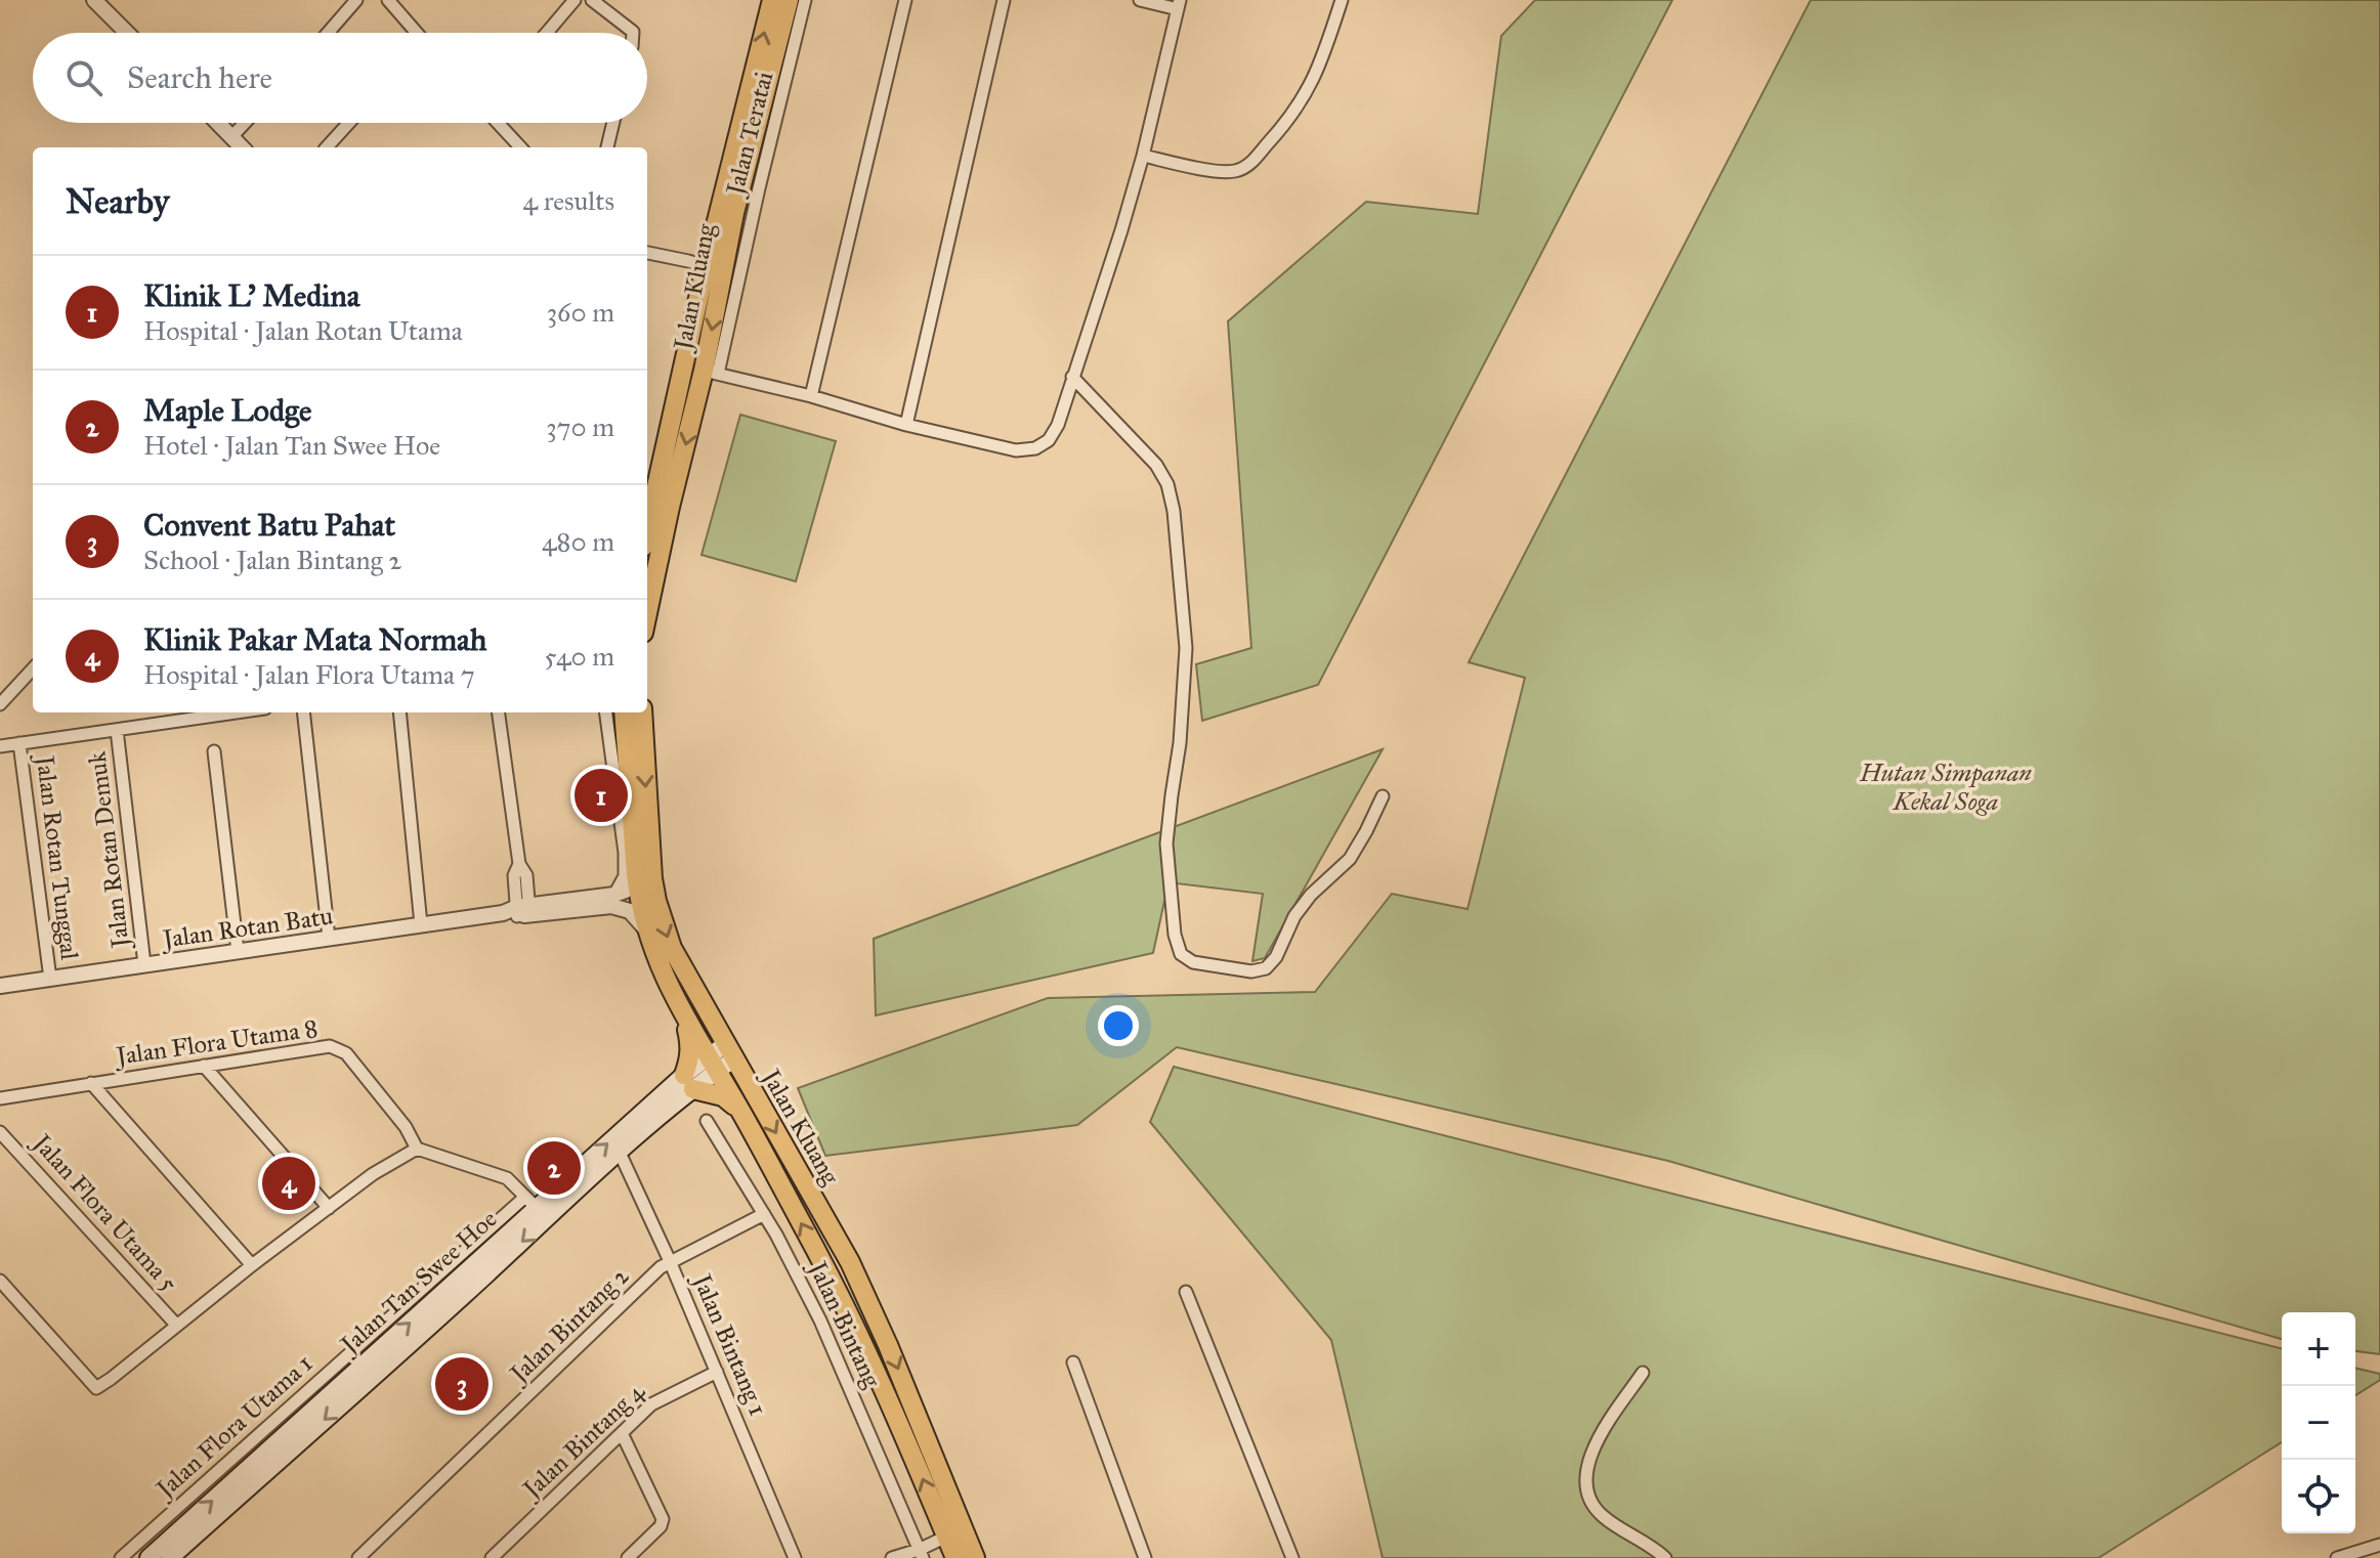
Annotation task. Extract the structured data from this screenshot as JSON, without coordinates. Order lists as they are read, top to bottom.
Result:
{
  "streets": {
    "highway": ["Jalan Kluang"],
    "main road": ["Jalan Tan Swee Hoe"],
    "street": [
      "Jalan Teratai",
      "Jalan Rotan Demuk",
      "Jalan Rotan Tunggal",
      "Jalan Rotan Batu",
      "Jalan Flora Utama 8",
      "Jalan Flora Utama 5",
      "Jalan Bintang 2",
      "Jalan Bintang",
      "Jalan Bintang 1",
      "Jalan Flora Utama 1",
      "Jalan Bintang 4"
    ]
  },
  "crossings": [
    ["Jalan Teratai", "Jalan Kluang"],
    ["Jalan Kluang", "Jalan Rotan Batu"],
    ["Jalan Kluang", "Jalan Tan Swee Hoe"],
    ["Jalan Rotan Demuk", "Jalan Rotan Batu"],
    ["Jalan Rotan Tunggal", "Jalan Rotan Batu"],
    ["Jalan Tan Swee Hoe", "Jalan Bintang 1"],
    ["Jalan Tan Swee Hoe", "Jalan Flora Utama 1"],
    ["Jalan Bintang 2", "Jalan Bintang"],
    ["Jalan Bintang 2", "Jalan Bintang 1"],
    ["Jalan Bintang 1", "Jalan Bintang 4"]
  ],
  "parks": ["Hutan Simpanan Kekal Soga"],
  "page": {
    "search": "Search here",
    "heading": ["Nearby", "4 results"],
    "list": [
      {
        "mark": "1",
        "name": "Klinik L' Medina",
        "note": "Hospital · Jalan Rotan Utama",
        "value": "360 m"
      },
      {
        "mark": "2",
        "name": "Maple Lodge",
        "note": "Hotel · Jalan Tan Swee Hoe",
        "value": "370 m"
      },
      {
        "mark": "3",
        "name": "Convent Batu Pahat",
        "note": "School · Jalan Bintang 2",
        "value": "480 m"
      },
      {
        "mark": "4",
        "name": "Klinik Pakar Mata Normah",
        "note": "Hospital · Jalan Flora Utama 7",
        "value": "540 m"
      }
    ],
    "pins": [
      "1",
      "2",
      "4",
      "3"
    ],
    "map_buttons": ["+", "−"]
  }
}
